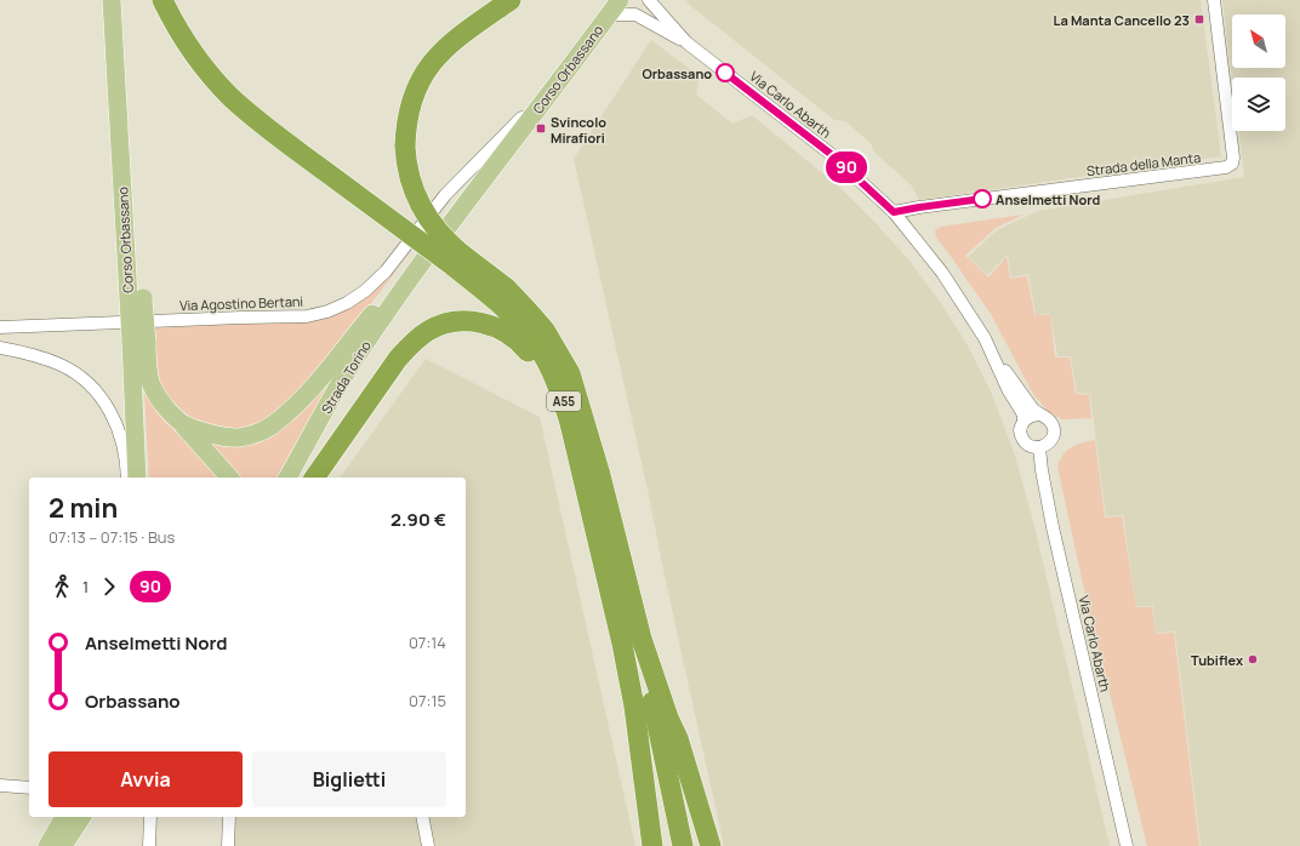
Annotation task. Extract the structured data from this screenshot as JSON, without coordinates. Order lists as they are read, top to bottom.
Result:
{
  "streets": {
    "highway": ["A55"],
    "main road": ["Corso Orbassano", "Strada Torino"],
    "street": ["Via Carlo Abarth", "Strada della Manta", "Via Agostino Bertani"]
  },
  "crossings": [
    ["Corso Orbassano", "Via Carlo Abarth"],
    ["Corso Orbassano", "Via Agostino Bertani"],
    ["Corso Orbassano", "Strada Torino"],
    ["Via Carlo Abarth", "Strada della Manta"]
  ],
  "places": {
    "transit": ["La Manta Cancello 23", "Svincolo Mirafiori"],
    "other": ["Orbassano", "Anselmetti Nord", "Tubiflex"]
  },
  "lines": ["bus line 90"],
  "north": "top left",
  "page": {
    "on_map": "90",
    "heading": ["2 min", "07:13 – 07:15 · Bus", "2.90 €"],
    "legs": ["1", "90"],
    "list": [
      {
        "name": "Anselmetti Nord",
        "value": "07:14"
      },
      {
        "name": "Orbassano",
        "value": "07:15"
      }
    ],
    "buttons": ["Avvia", "Biglietti"]
  }
}
